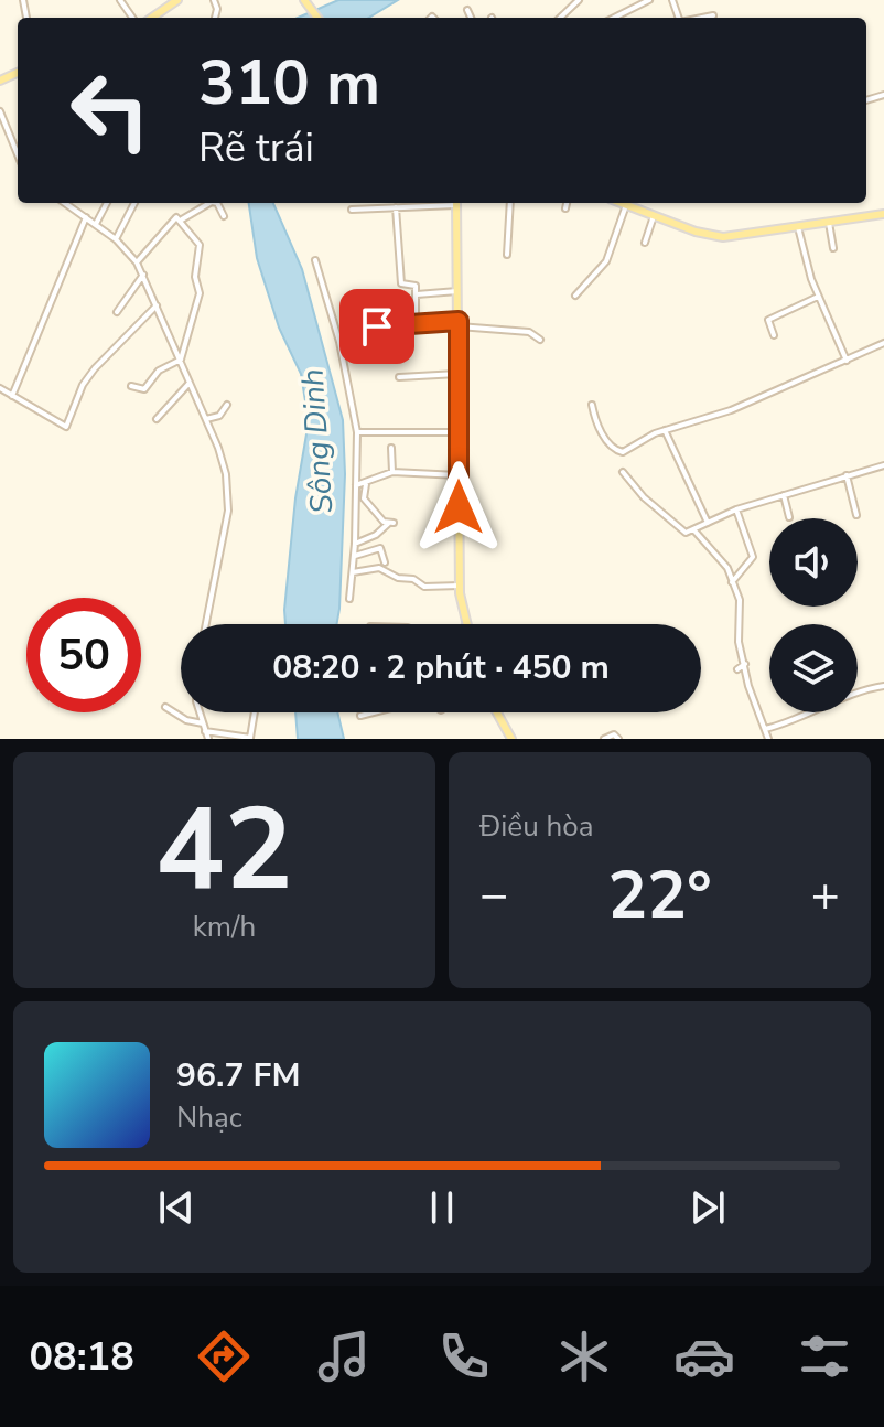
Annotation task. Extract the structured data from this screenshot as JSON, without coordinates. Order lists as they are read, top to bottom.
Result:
{
  "water": ["Sông Dinh"],
  "page": {
    "turn": ["310 m", "Rẽ trái"],
    "limit": "50",
    "trip": "08:20 · 2 phút · 450 m",
    "tile": [
      ["42", "km/h"],
      "Điều hòa"
    ],
    "heat": ["−", "22°", "+"],
    "song": ["96.7 FM", "Nhạc"],
    "tabs": "08:18"
  }
}
